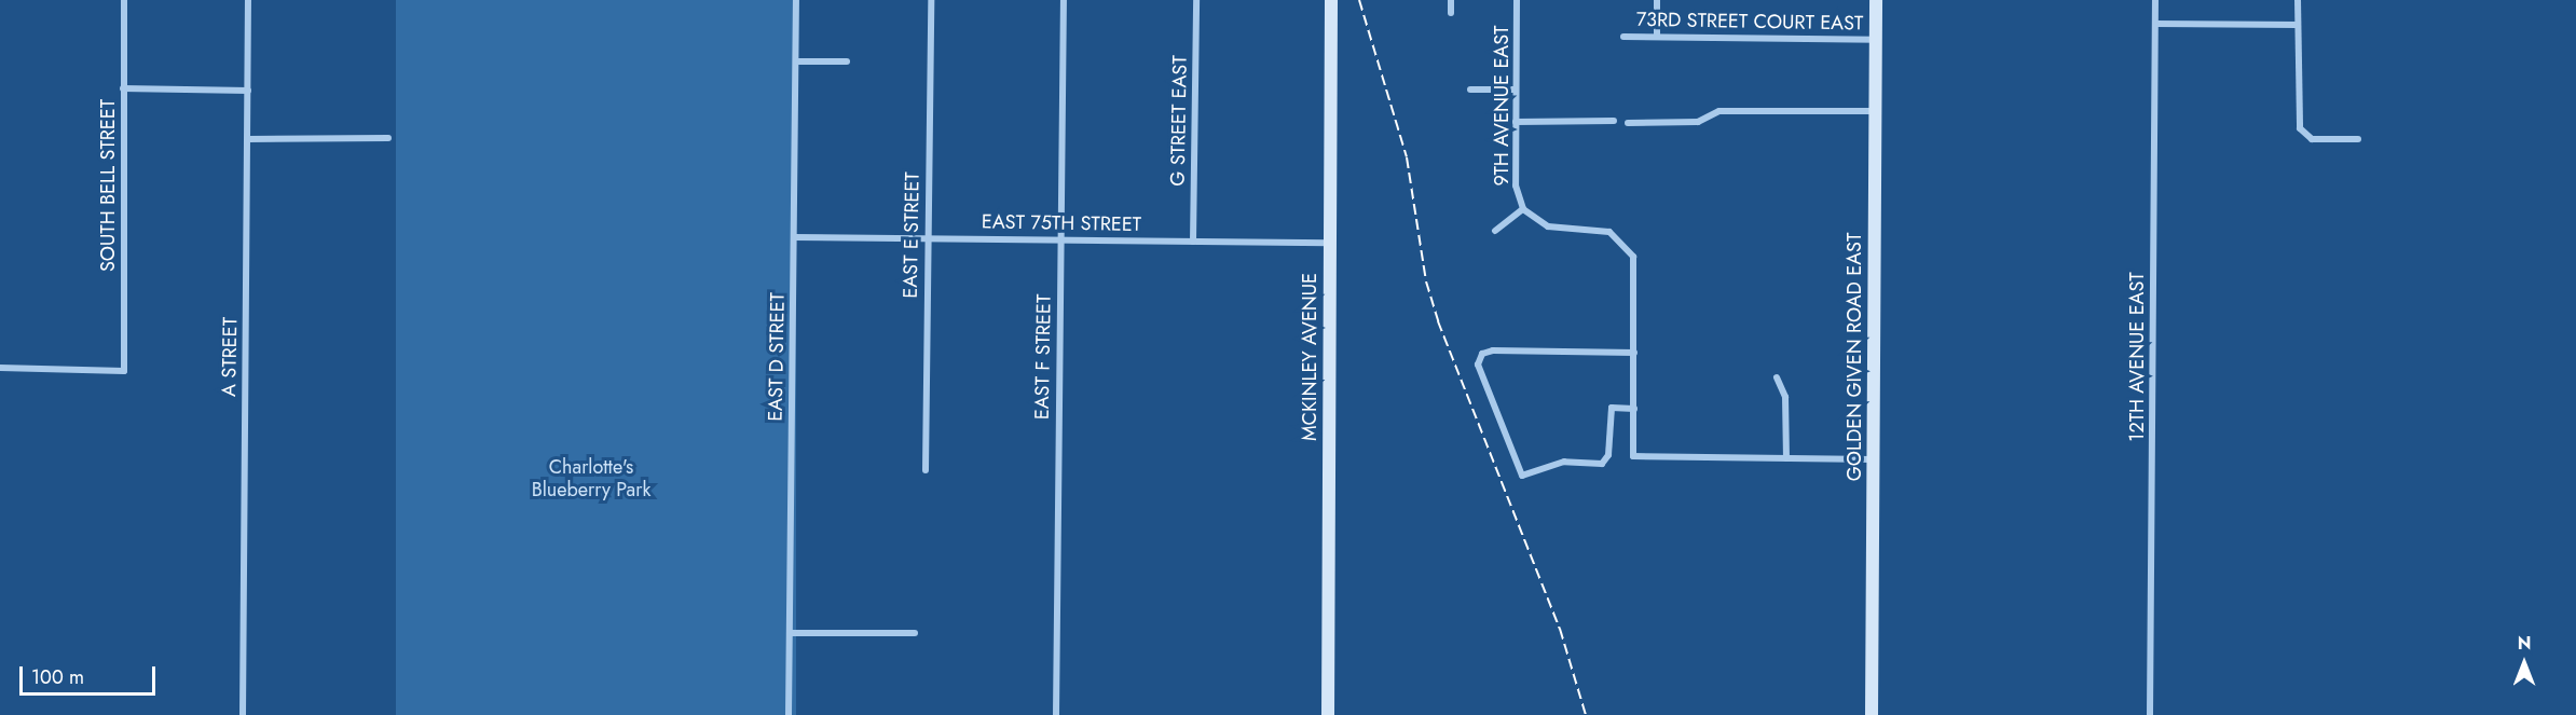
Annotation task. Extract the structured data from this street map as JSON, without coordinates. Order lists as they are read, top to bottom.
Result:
{
  "streets": {
    "street": [
      "73RD STREET COURT EAST",
      "9TH AVENUE EAST",
      "G STREET EAST",
      "SOUTH BELL STREET",
      "EAST 75TH STREET",
      "EAST E STREET",
      "A STREET",
      "EAST D STREET",
      "EAST F STREET",
      "MCKINLEY AVENUE",
      "GOLDEN GIVEN ROAD EAST",
      "12TH AVENUE EAST"
    ]
  },
  "crossings": [
    ["73RD STREET COURT EAST", "GOLDEN GIVEN ROAD EAST"],
    ["G STREET EAST", "EAST 75TH STREET"],
    ["EAST 75TH STREET", "EAST E STREET"],
    ["EAST 75TH STREET", "EAST D STREET"],
    ["EAST 75TH STREET", "EAST F STREET"],
    ["EAST 75TH STREET", "MCKINLEY AVENUE"]
  ],
  "parks": ["Charlotte's Blueberry Park"],
  "scale_bar": "100 m",
  "north": "top"
}
